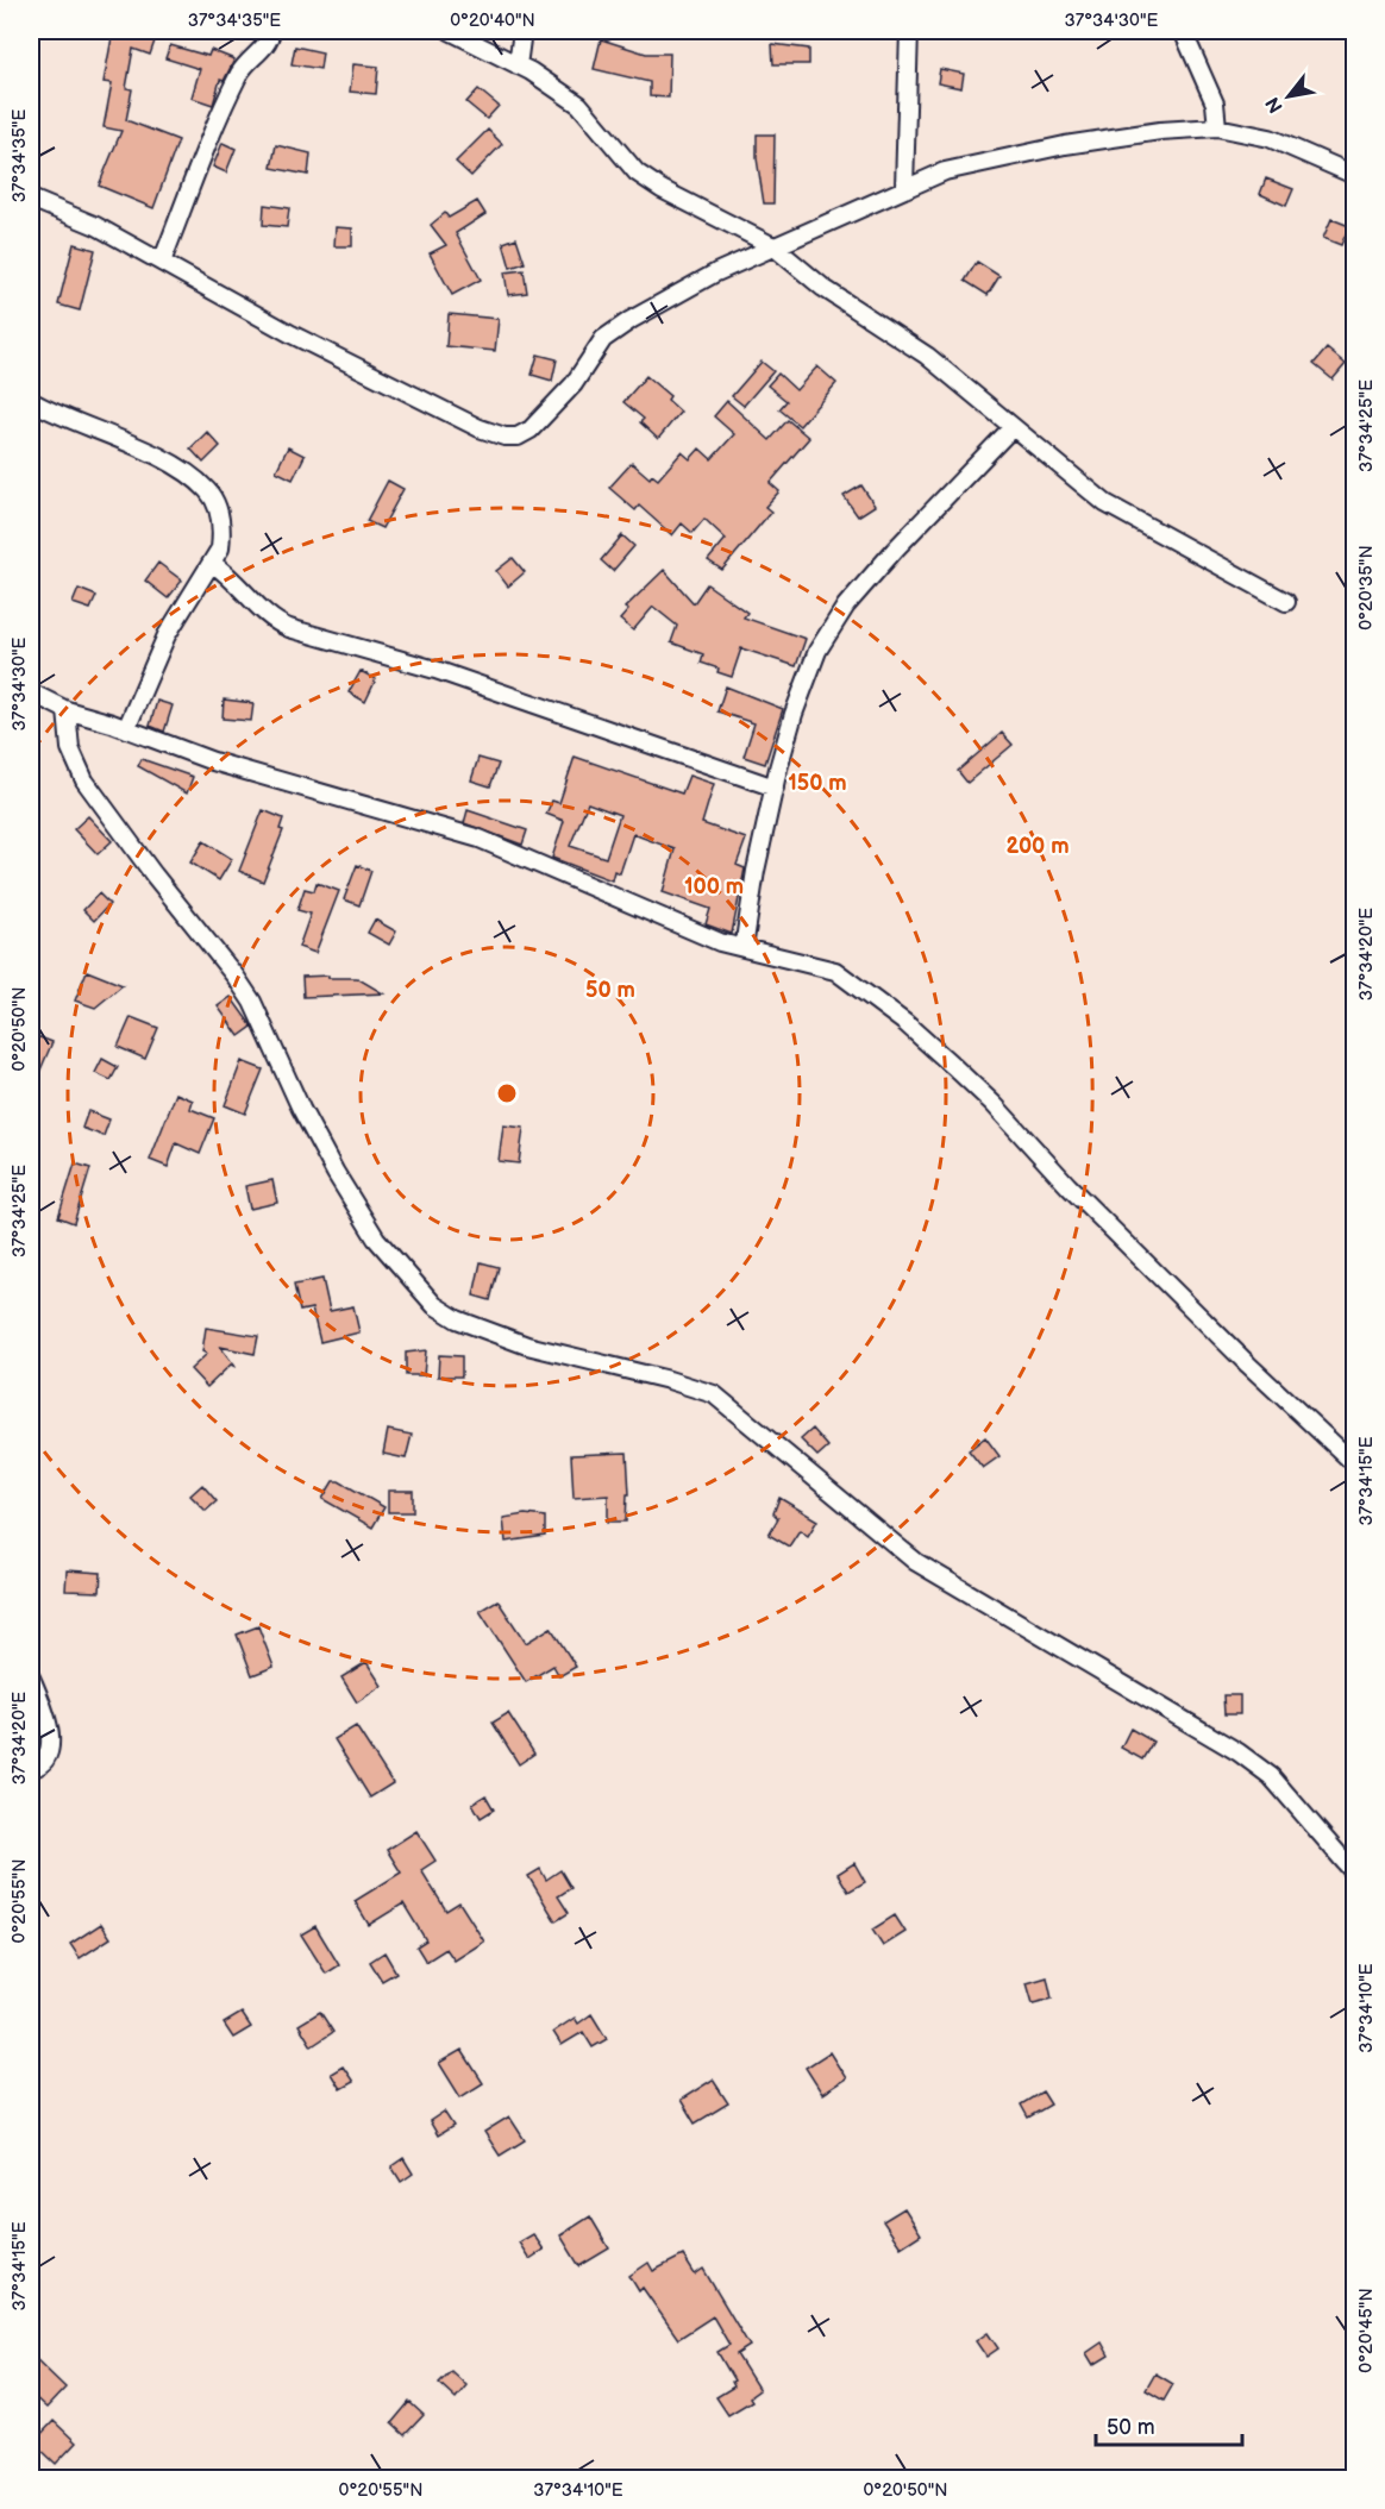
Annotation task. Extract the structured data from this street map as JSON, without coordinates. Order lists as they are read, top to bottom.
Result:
{
  "scale_bar": "50 m",
  "north": "bottom left",
  "coordinates": [
    "37°34'35\"E",
    "0°20'40\"N",
    "37°34'30\"E",
    "37°34'25\"E",
    "0°20'35\"N",
    "37°34'20\"E",
    "0°20'50\"N",
    "37°34'15\"E",
    "0°20'55\"N",
    "37°34'10\"E",
    "0°20'45\"N"
  ],
  "rings": [
    "150 m",
    "200 m",
    "100 m",
    "50 m"
  ]
}
